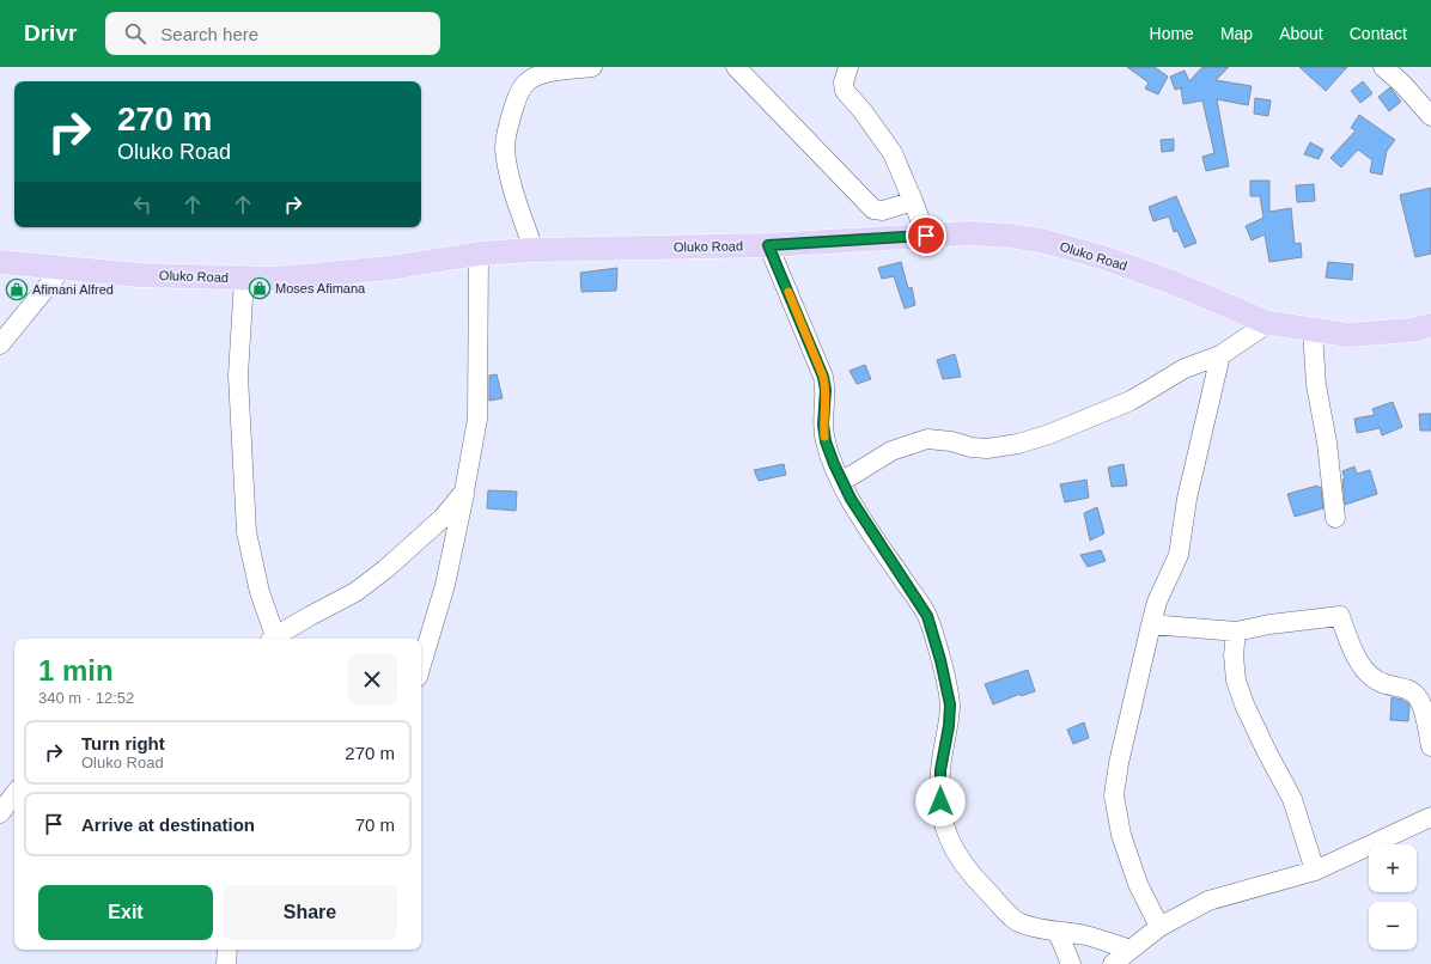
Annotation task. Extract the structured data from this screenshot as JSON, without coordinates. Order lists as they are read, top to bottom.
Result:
{
  "streets": {
    "main road": ["Oluko Road"]
  },
  "places": {
    "shop": ["Moses Afimana", "Afimani Alfred"]
  },
  "page": {
    "header": "Drivr",
    "search": "Search here",
    "nav": [
      "Home",
      "Map",
      "About",
      "Contact"
    ],
    "turn": ["270 m", "Oluko Road"],
    "heading": ["1 min", "340 m · 12:52"],
    "list": [
      {
        "name": "Turn right",
        "note": "Oluko Road",
        "value": "270 m"
      },
      {
        "name": "Arrive at destination",
        "value": "70 m"
      }
    ],
    "map_buttons": ["+", "−"],
    "buttons": ["Exit", "Share"]
  }
}
